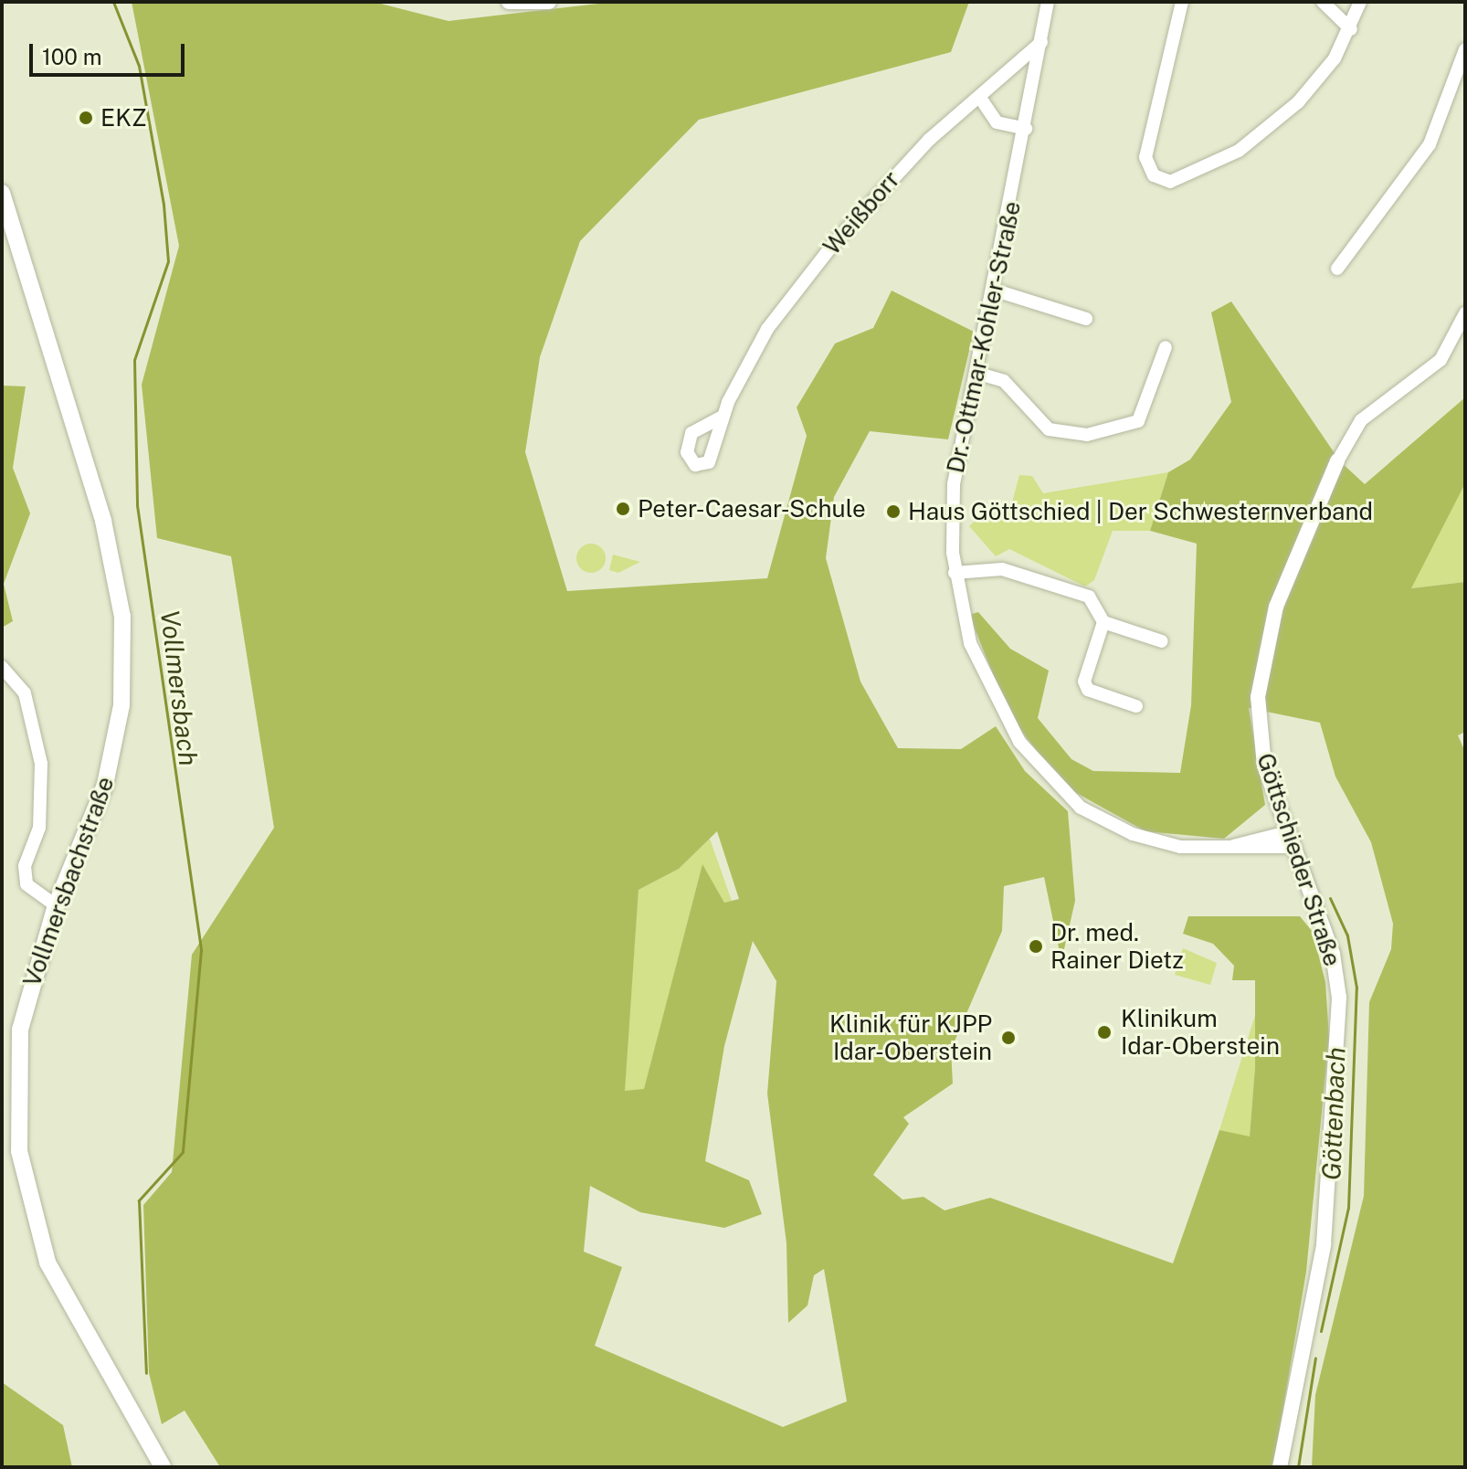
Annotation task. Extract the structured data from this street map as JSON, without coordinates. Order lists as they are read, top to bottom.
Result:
{
  "streets": {
    "main road": ["Vollmersbachstraße"],
    "street": ["Weißborr", "Dr.-Ottmar-Kohler-Straße", "Göttschieder Straße"]
  },
  "crossings": [
    ["Weißborr", "Dr.-Ottmar-Kohler-Straße"],
    ["Dr.-Ottmar-Kohler-Straße", "Göttschieder Straße"]
  ],
  "water": ["Vollmersbach", "Göttenbach"],
  "places": [
    "EKZ",
    "Peter-Caesar-Schule",
    "Haus Göttschied | Der Schwesternverband",
    "Dr. med. Rainer Dietz",
    "Klinikum Idar-Oberstein",
    "Klinik für KJPP Idar-Oberstein"
  ],
  "scale_bar": "100 m"
}
